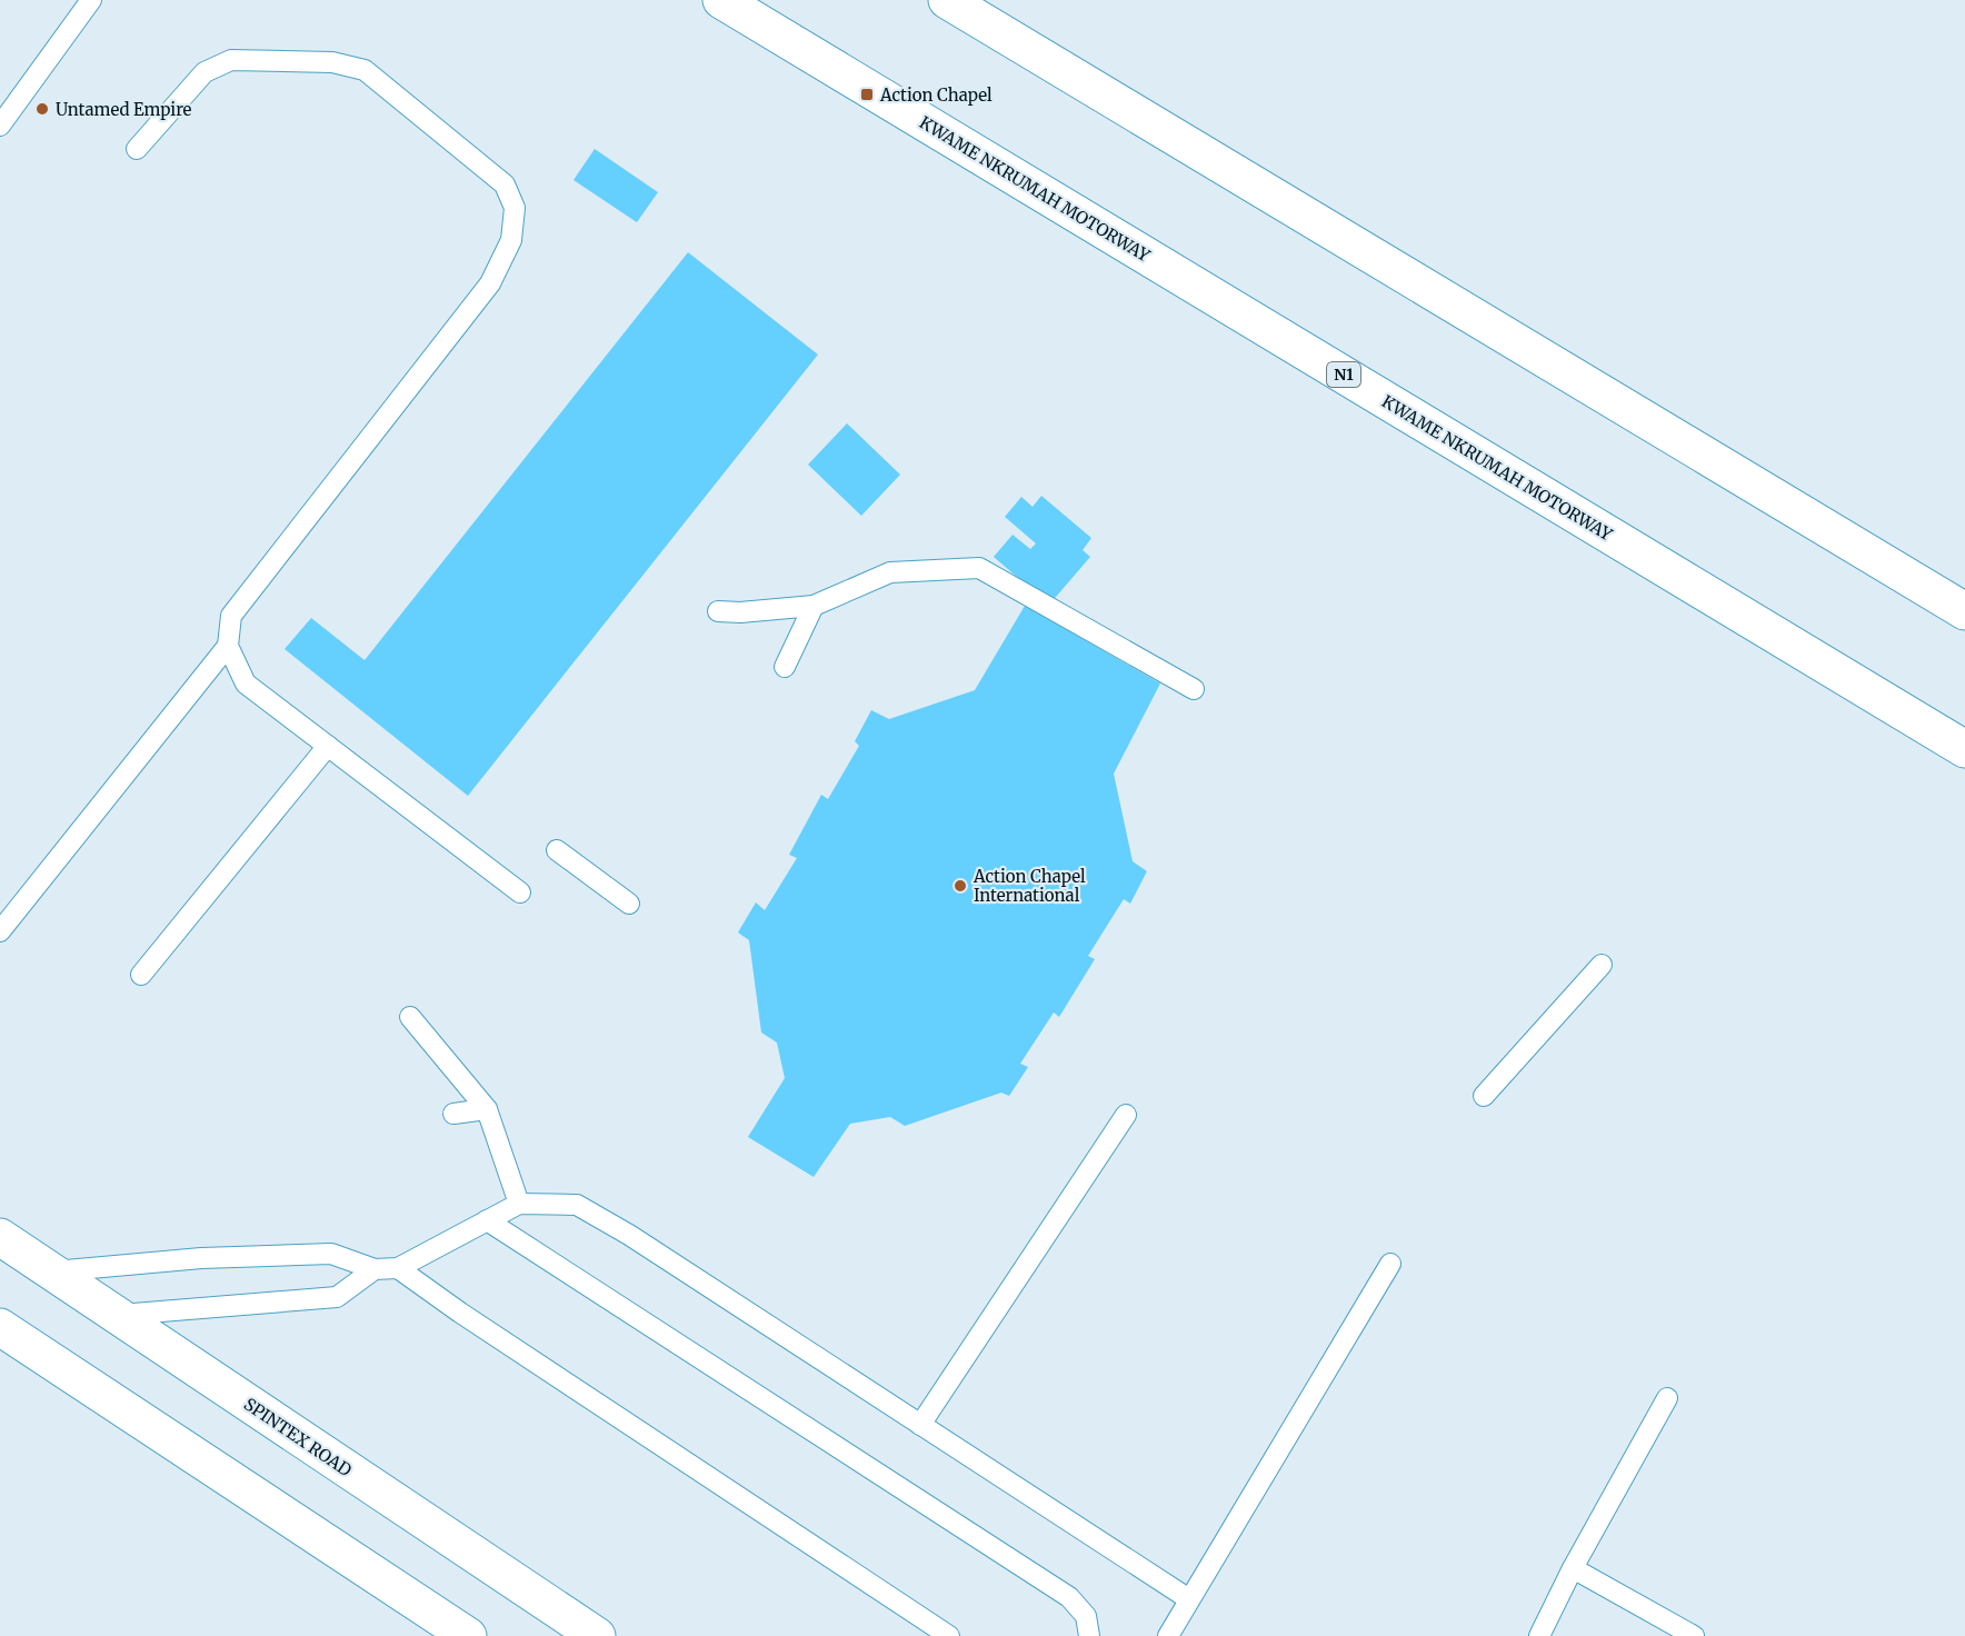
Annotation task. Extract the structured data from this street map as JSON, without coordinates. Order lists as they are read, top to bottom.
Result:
{
  "streets": {
    "main road": ["KWAME NKRUMAH MOTORWAY", "N1", "SPINTEX ROAD"]
  },
  "places": {
    "transit": ["Action Chapel"],
    "other": ["Untamed Empire", "Action Chapel International"]
  }
}
